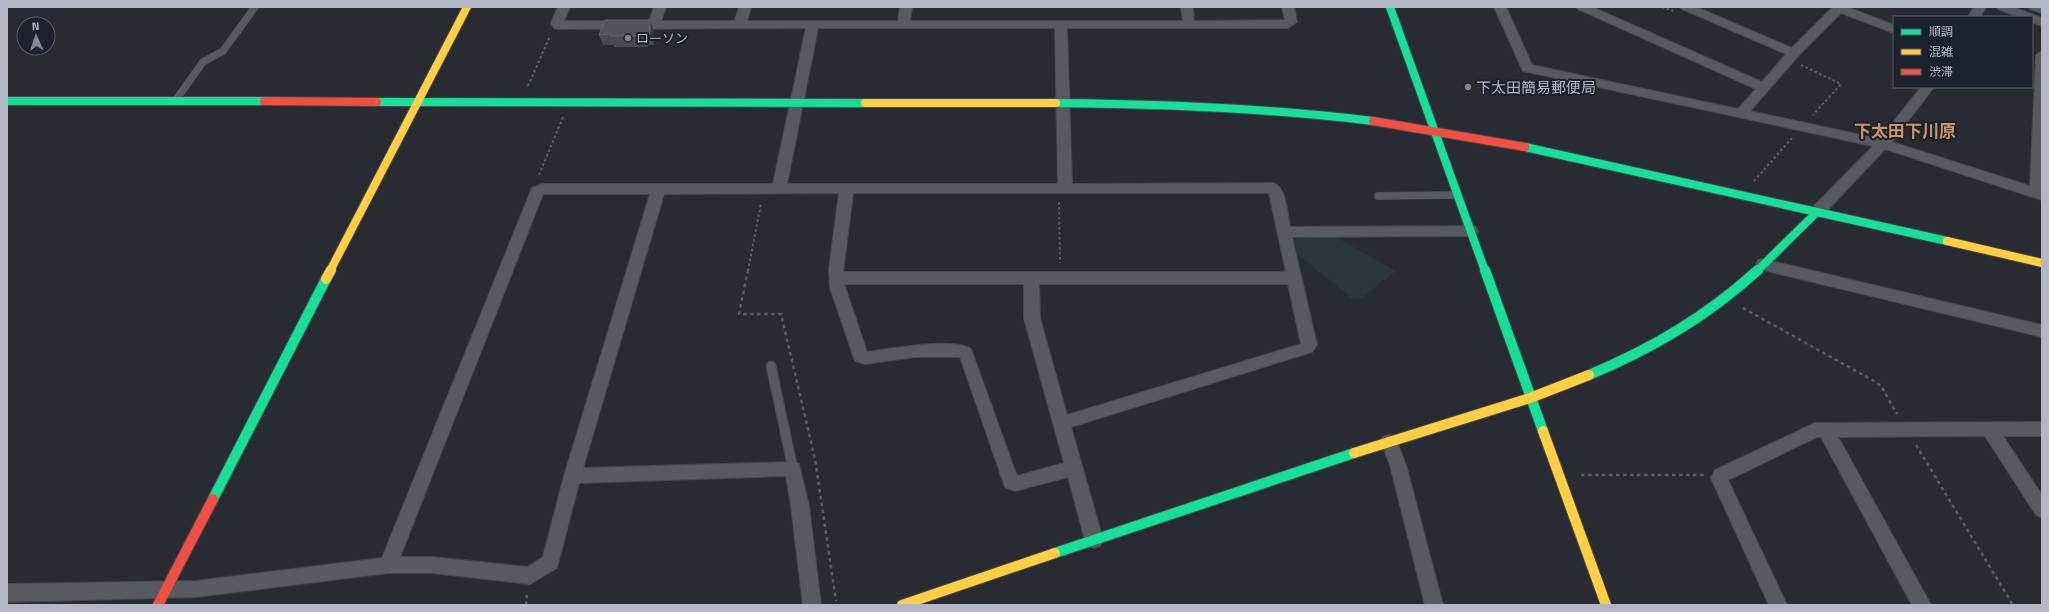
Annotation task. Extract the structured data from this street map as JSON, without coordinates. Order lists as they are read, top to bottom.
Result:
{
  "districts": ["下太田下川原"],
  "places": ["ローソン", "下太田簡易郵便局"],
  "legend": ["順調", "混雑", "渋滞"],
  "north": "top"
}
